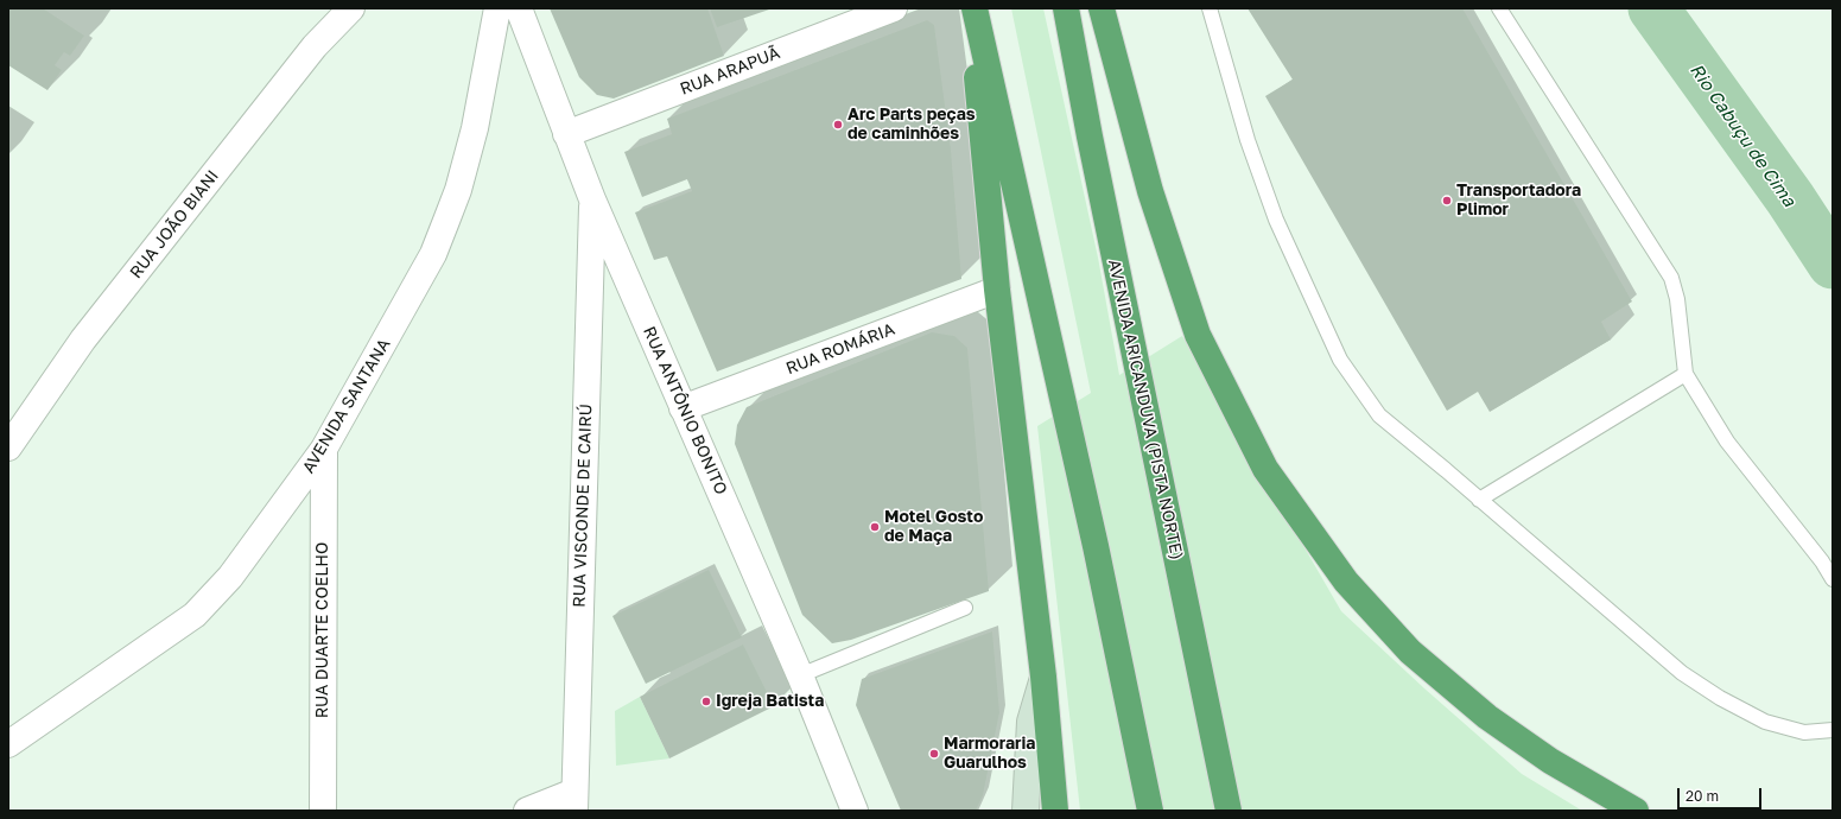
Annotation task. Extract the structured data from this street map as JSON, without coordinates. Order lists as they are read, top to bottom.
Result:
{
  "streets": {
    "highway": ["AVENIDA ARICANDUVA (PISTA NORTE)"],
    "street": [
      "RUA ARAPUÃ",
      "RUA JOÃO BIANI",
      "RUA ROMÁRIA",
      "AVENIDA SANTANA",
      "RUA ANTÔNIO BONITO",
      "RUA VISCONDE DE CAIRÚ",
      "RUA DUARTE COELHO"
    ]
  },
  "crossings": [
    ["RUA ARAPUÃ", "RUA ANTÔNIO BONITO"],
    ["RUA ROMÁRIA", "RUA ANTÔNIO BONITO"],
    ["AVENIDA SANTANA", "RUA DUARTE COELHO"],
    ["RUA ANTÔNIO BONITO", "RUA VISCONDE DE CAIRÚ"]
  ],
  "water": ["Rio Cabuçu de Cima"],
  "places": [
    "Arc Parts peças de caminhões",
    "Transportadora Plimor",
    "Motel Gosto de Maça",
    "Igreja Batista",
    "Marmoraria Guarulhos"
  ],
  "scale_bar": "20 m"
}
